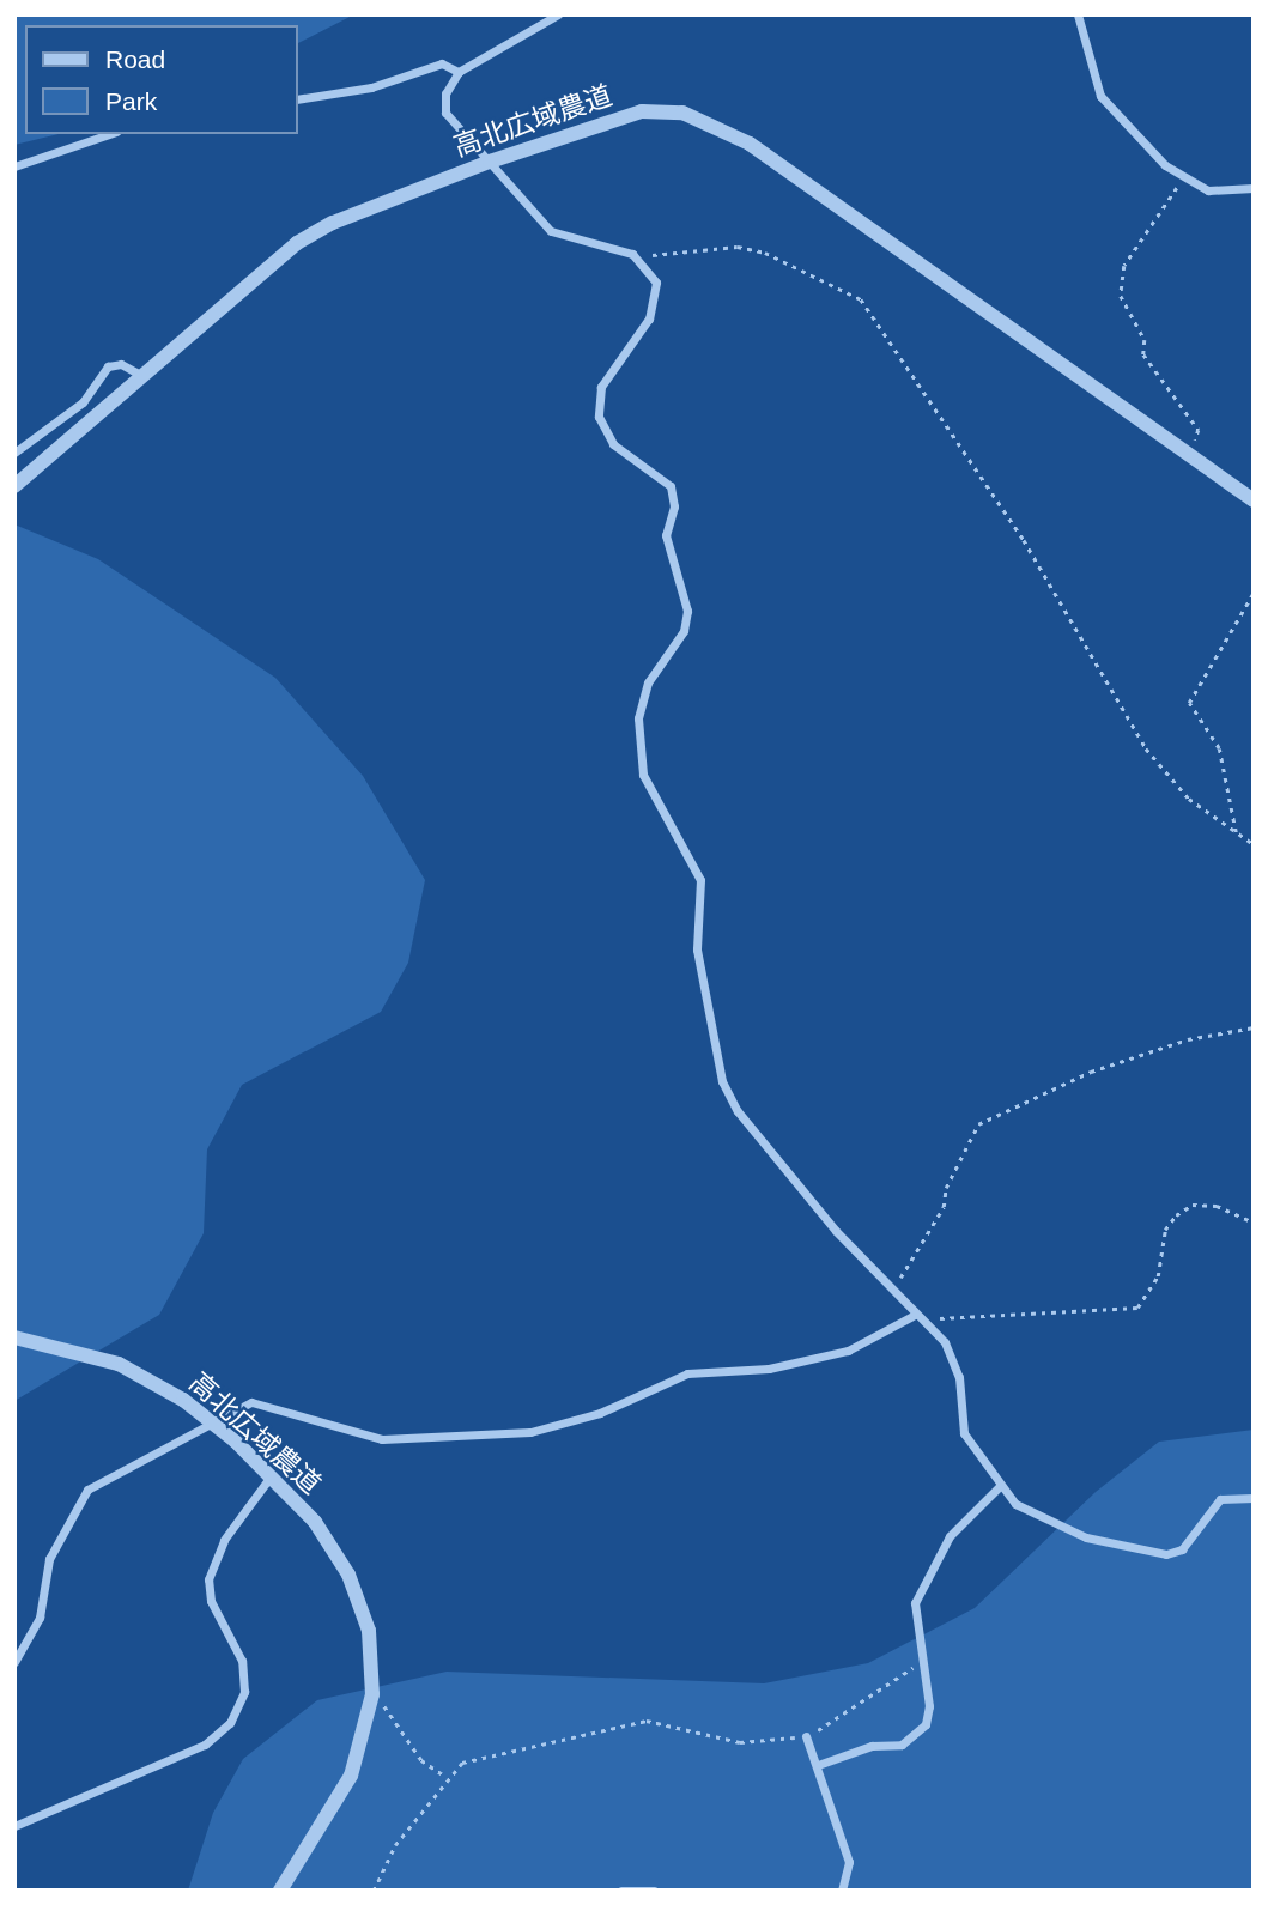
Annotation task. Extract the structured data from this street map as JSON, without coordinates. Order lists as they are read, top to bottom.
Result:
{
  "streets": {
    "street": ["高北広域農道"]
  },
  "legend": ["Road", "Park"]
}
